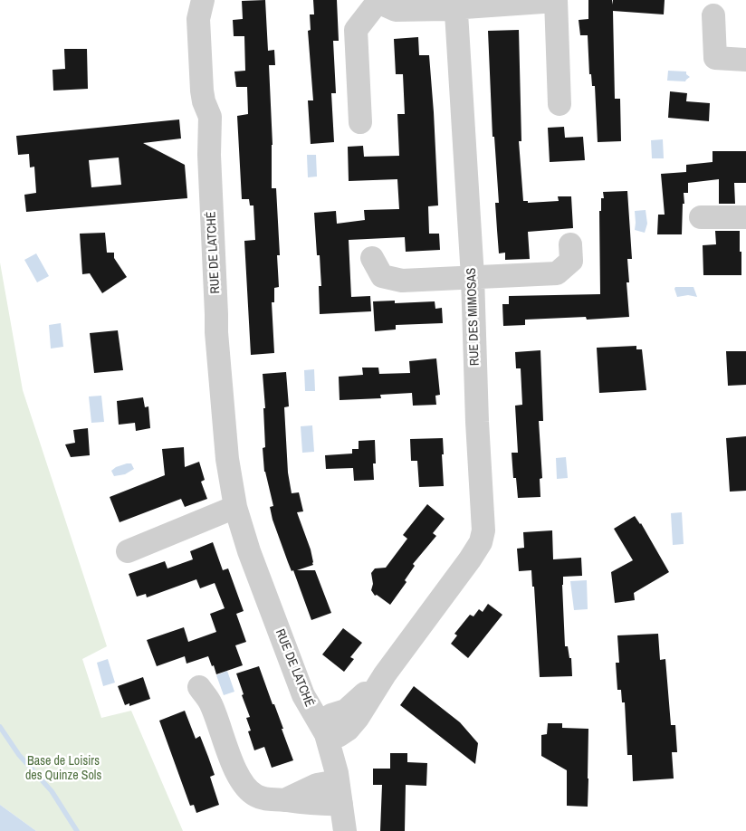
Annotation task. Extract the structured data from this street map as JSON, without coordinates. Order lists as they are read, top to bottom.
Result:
{
  "streets": {
    "street": ["RUE DE LATCHÉ", "RUE DES MIMOSAS"]
  },
  "crossings": [
    ["RUE DE LATCHÉ", "RUE DES MIMOSAS"]
  ],
  "parks": ["Base de Loisirs des Quinze Sols"]
}
